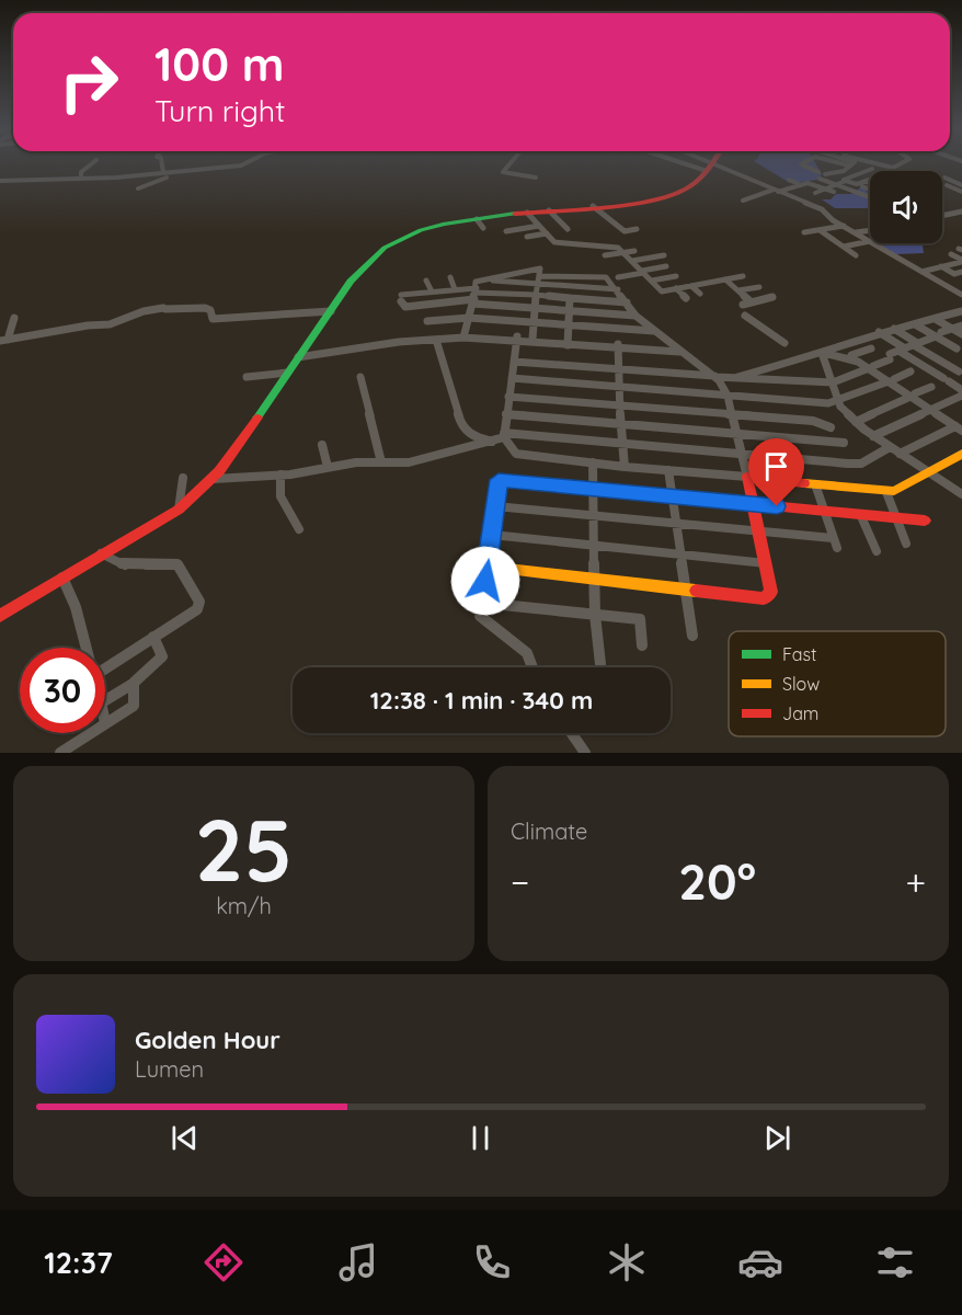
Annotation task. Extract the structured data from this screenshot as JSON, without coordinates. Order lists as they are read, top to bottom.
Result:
{
  "legend": ["Fast", "Slow", "Jam"],
  "page": {
    "turn": ["100 m", "Turn right"],
    "limit": "30",
    "trip": "12:38 · 1 min · 340 m",
    "tile": [
      ["25", "km/h"],
      "Climate"
    ],
    "heat": ["−", "20°", "+"],
    "song": ["Golden Hour", "Lumen"],
    "tabs": "12:37"
  }
}
